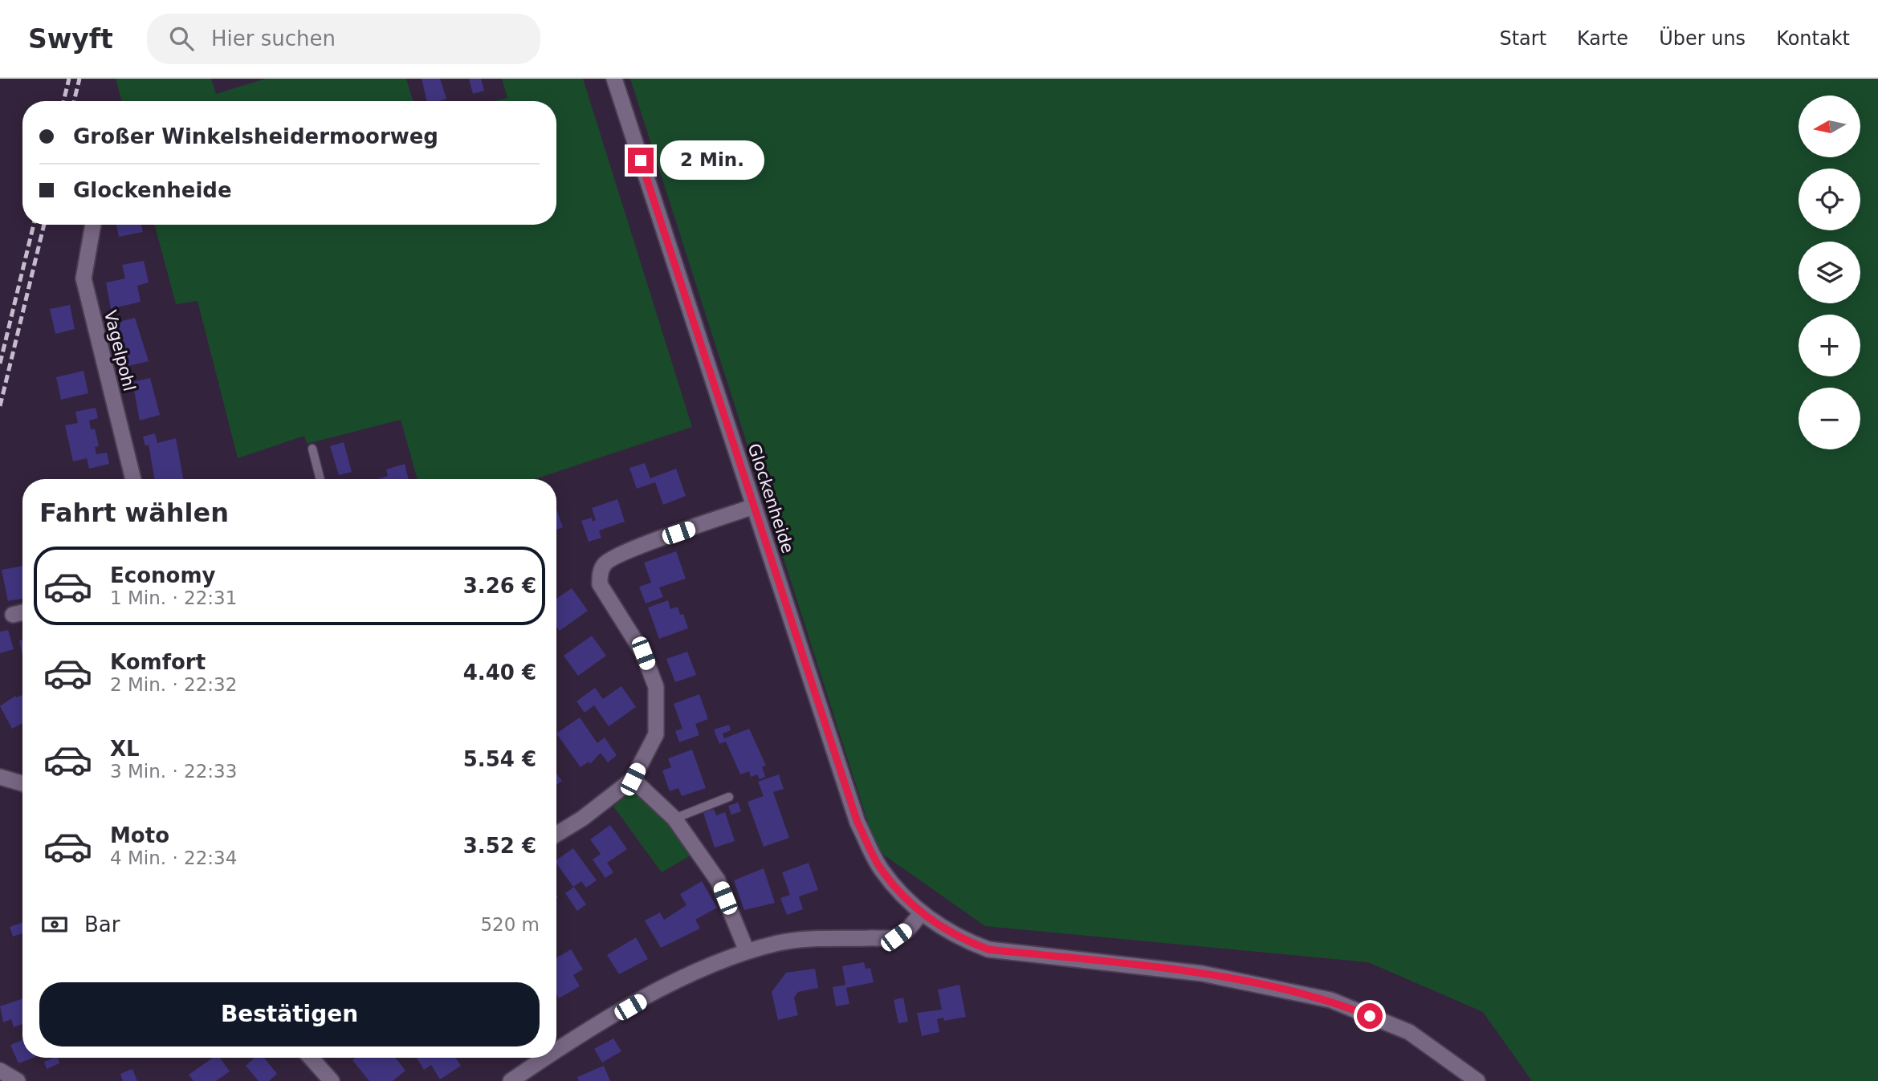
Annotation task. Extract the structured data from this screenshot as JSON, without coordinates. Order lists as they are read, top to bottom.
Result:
{
  "streets": {
    "street": ["Vagelpohl", "Glockenheide"]
  },
  "north": "left",
  "page": {
    "header": "Swyft",
    "search": "Hier suchen",
    "nav": [
      "Start",
      "Karte",
      "Über uns",
      "Kontakt"
    ],
    "map_buttons": ["+", "−"],
    "banner": ["Großer Winkelsheidermoorweg", "Glockenheide"],
    "bubble": "2 Min.",
    "heading": "Fahrt wählen",
    "list": [
      {
        "name": "Economy",
        "note": "1 Min. · 22:31",
        "value": "3.26 €"
      },
      {
        "name": "Komfort",
        "note": "2 Min. · 22:32",
        "value": "4.40 €"
      },
      {
        "name": "XL",
        "note": "3 Min. · 22:33",
        "value": "5.54 €"
      },
      {
        "name": "Moto",
        "note": "4 Min. · 22:34",
        "value": "3.52 €"
      }
    ],
    "pay": ["Bar", "520 m"],
    "buttons": "Bestätigen"
  }
}
